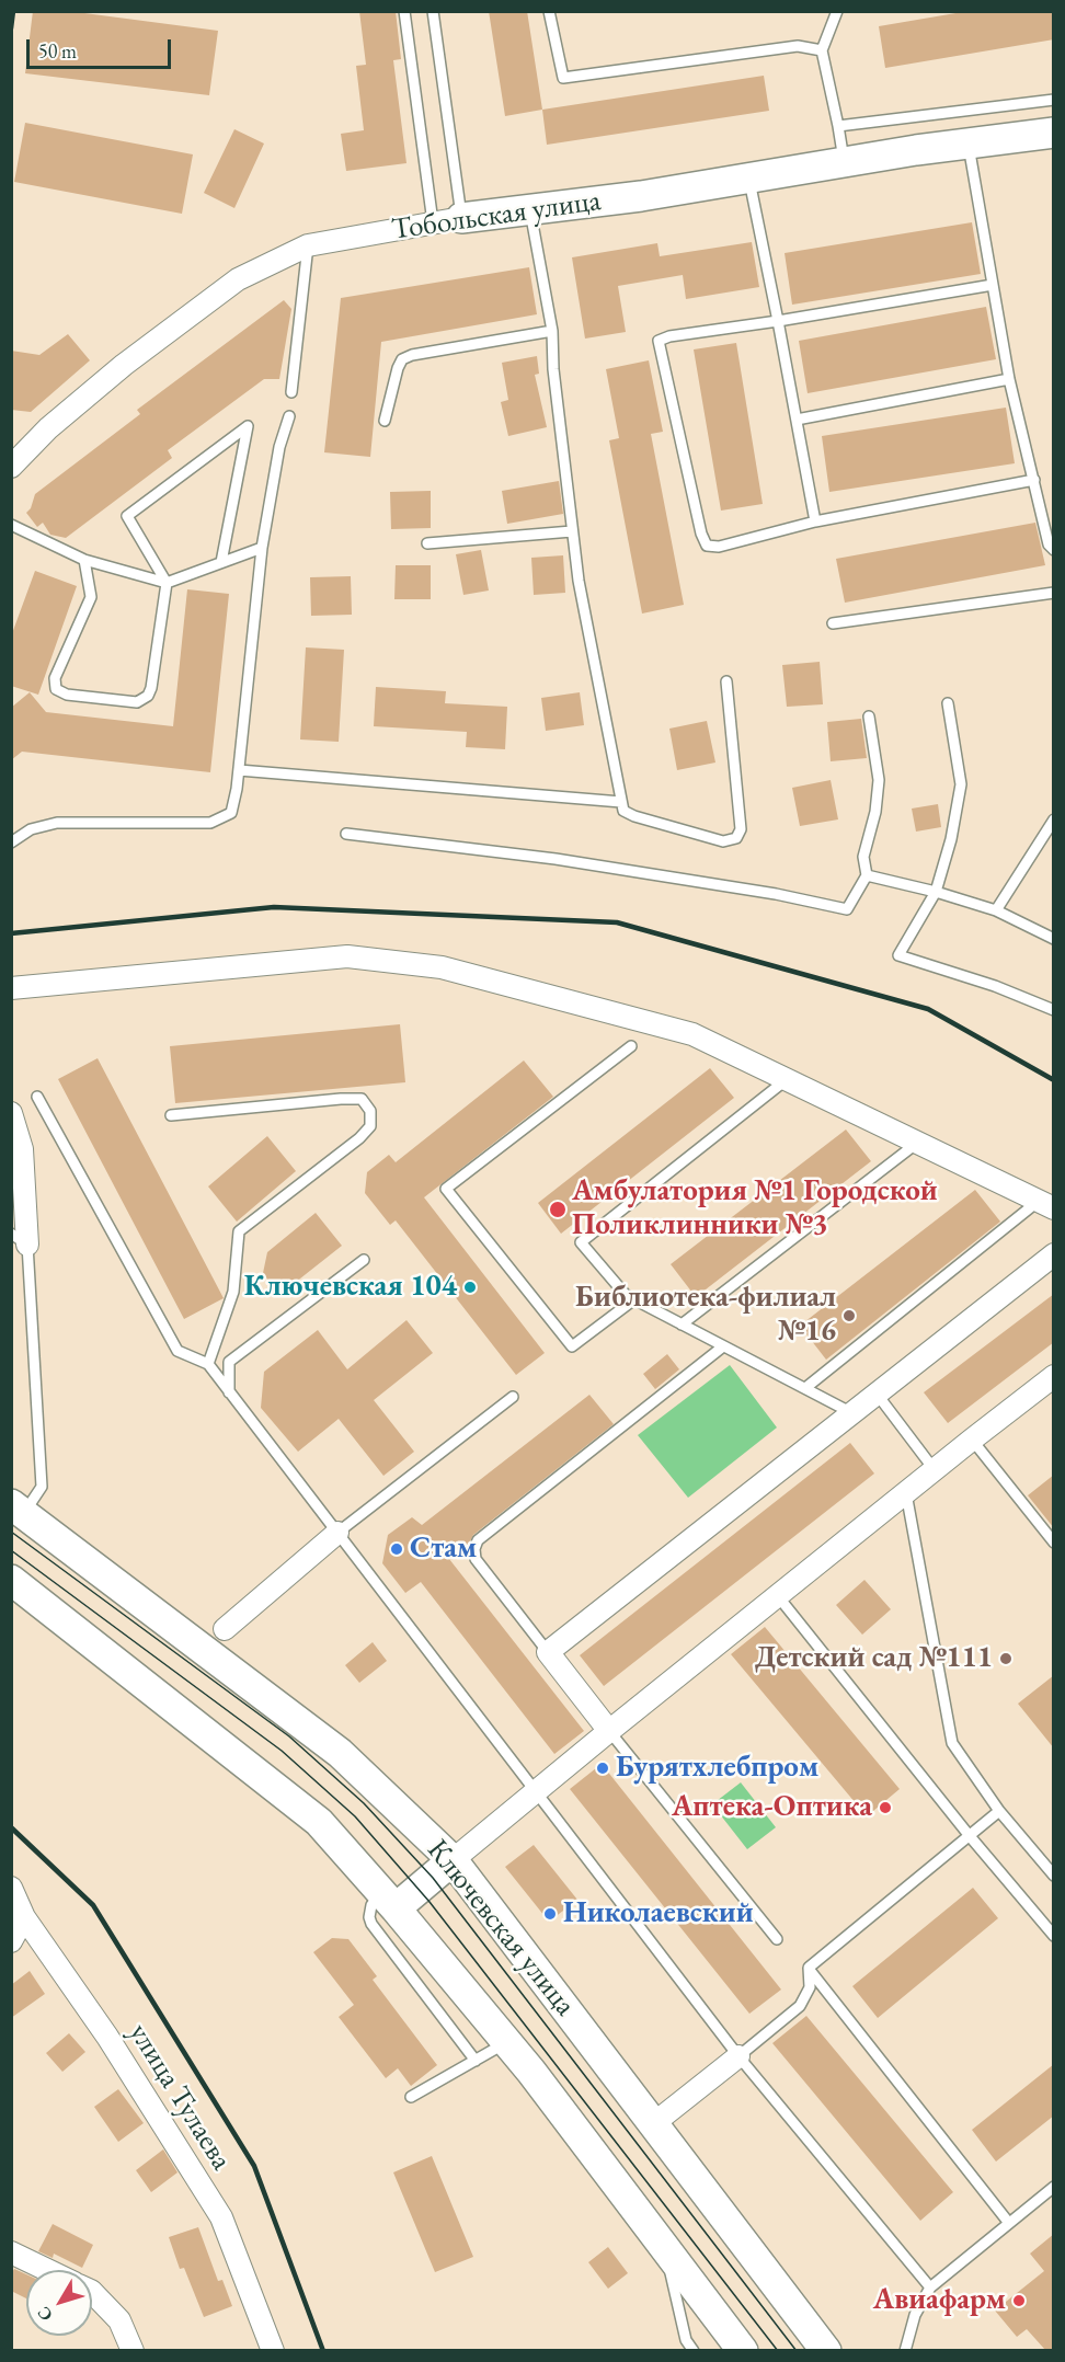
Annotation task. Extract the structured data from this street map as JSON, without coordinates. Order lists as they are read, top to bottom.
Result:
{
  "streets": {
    "main road": ["Тобольская улица", "Ключевская улица"],
    "street": ["улица Тулаева"]
  },
  "places": [
    "Амбулатория №1 Городской Поликлинники №3",
    "Ключевская 104",
    "Библиотека-филиал №16",
    "Стам",
    "Детский сад №111",
    "Бурятхлебпром",
    "Аптека-Оптика",
    "Николаевский",
    "Авиафарм"
  ],
  "scale_bar": "50 m",
  "north": "bottom left"
}
